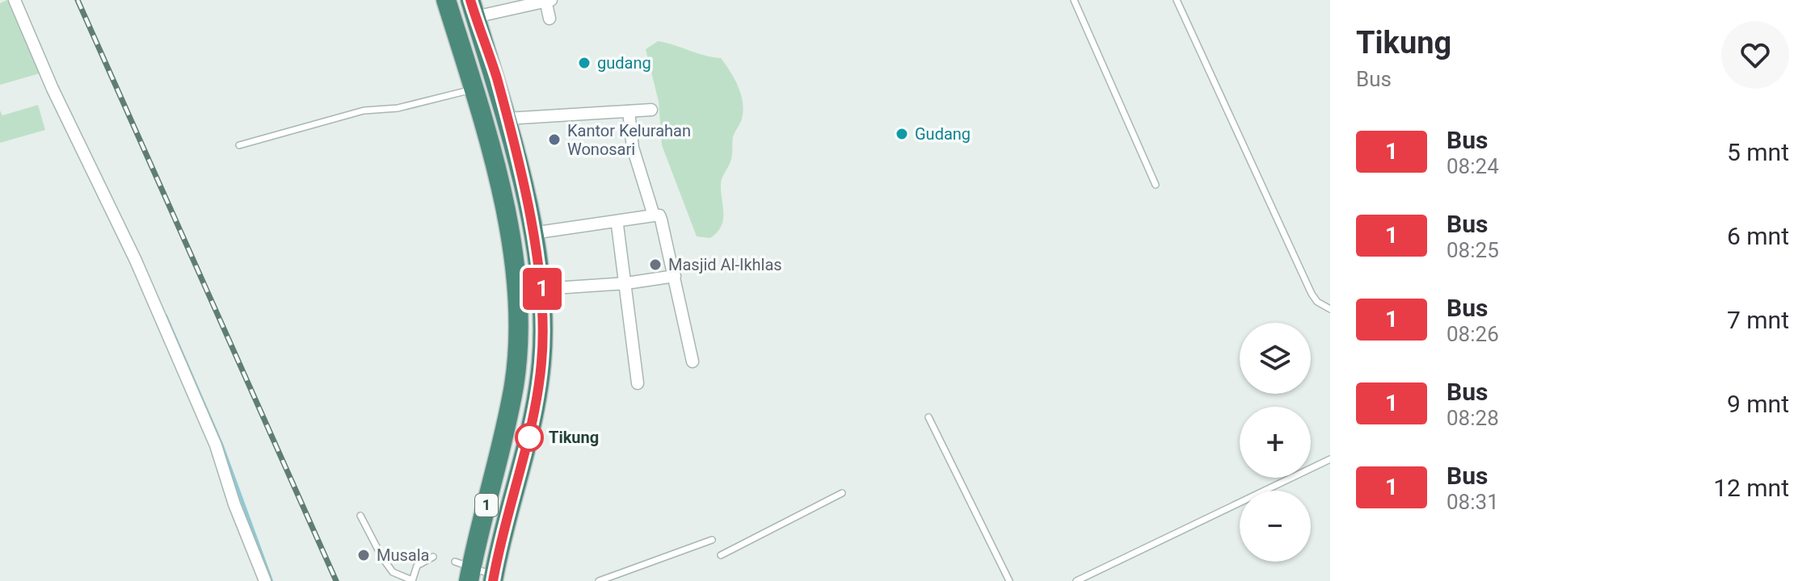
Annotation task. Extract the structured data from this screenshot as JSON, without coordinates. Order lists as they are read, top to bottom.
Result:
{
  "streets": {
    "highway": ["1"]
  },
  "places": [
    "gudang",
    "Gudang",
    "Kantor Kelurahan Wonosari",
    "Masjid Al-Ikhlas",
    "Tikung",
    "Musala"
  ],
  "lines": ["bus line 1"],
  "page": {
    "on_map": "1",
    "heading": ["Tikung", "Bus"],
    "list": [
      {
        "mark": "1",
        "name": "Bus",
        "note": "08:24",
        "value": "5 mnt"
      },
      {
        "mark": "1",
        "name": "Bus",
        "note": "08:25",
        "value": "6 mnt"
      },
      {
        "mark": "1",
        "name": "Bus",
        "note": "08:26",
        "value": "7 mnt"
      },
      {
        "mark": "1",
        "name": "Bus",
        "note": "08:28",
        "value": "9 mnt"
      },
      {
        "mark": "1",
        "name": "Bus",
        "note": "08:31",
        "value": "12 mnt"
      }
    ],
    "map_buttons": ["+", "−"]
  }
}
